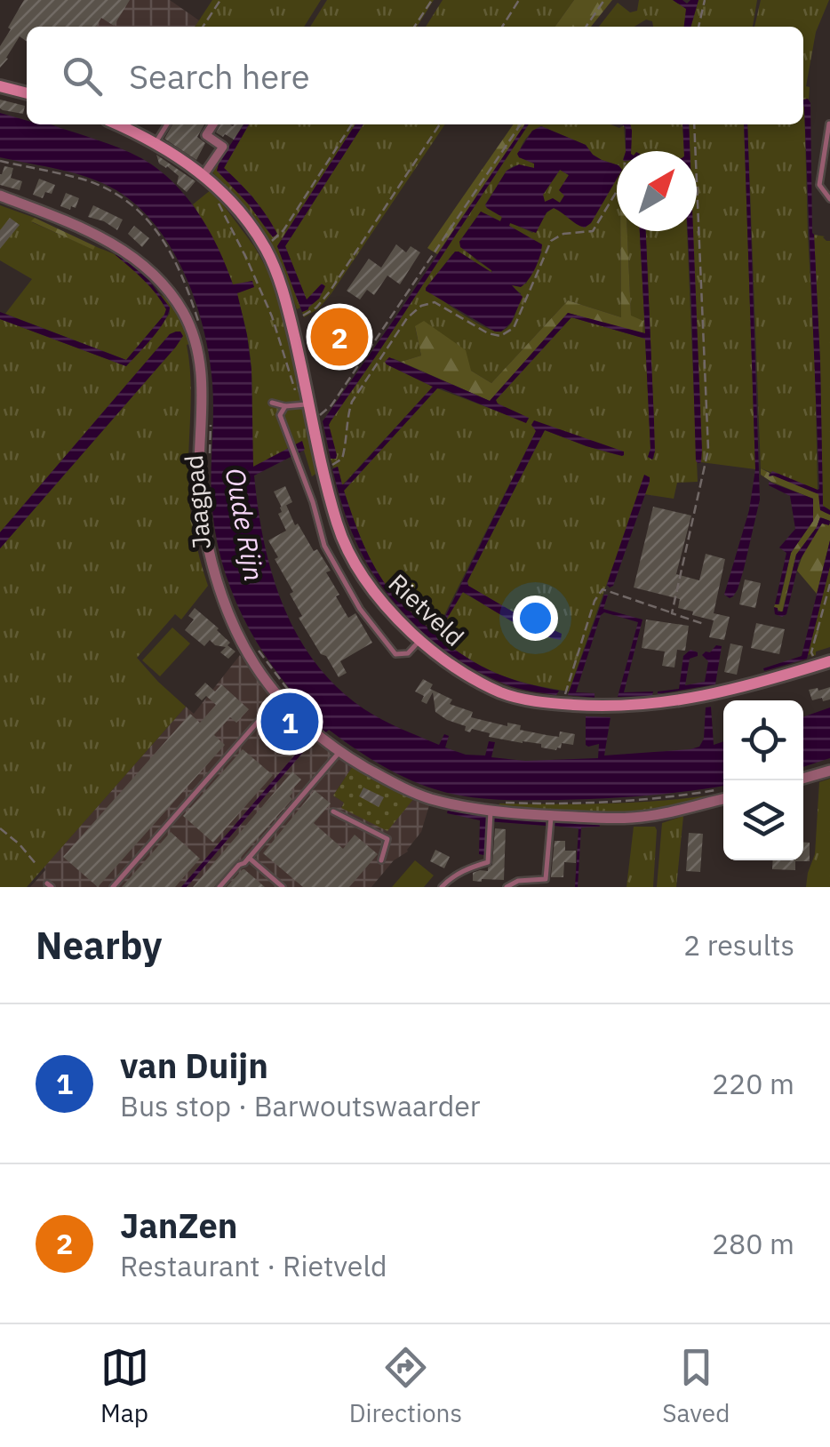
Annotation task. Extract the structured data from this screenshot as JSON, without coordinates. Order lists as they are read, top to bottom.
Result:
{
  "streets": {
    "main road": ["Rietveld"],
    "path": ["Jaagpad"]
  },
  "water": ["Oude Rijn"],
  "north": "top right",
  "page": {
    "search": "Search here",
    "pins": ["2", "1"],
    "heading": ["Nearby", "2 results"],
    "list": [
      {
        "mark": "1",
        "name": "van Duijn",
        "note": "Bus stop · Barwoutswaarder",
        "value": "220 m"
      },
      {
        "mark": "2",
        "name": "JanZen",
        "note": "Restaurant · Rietveld",
        "value": "280 m"
      }
    ],
    "nav": ["Map", "Directions", "Saved"]
  }
}
